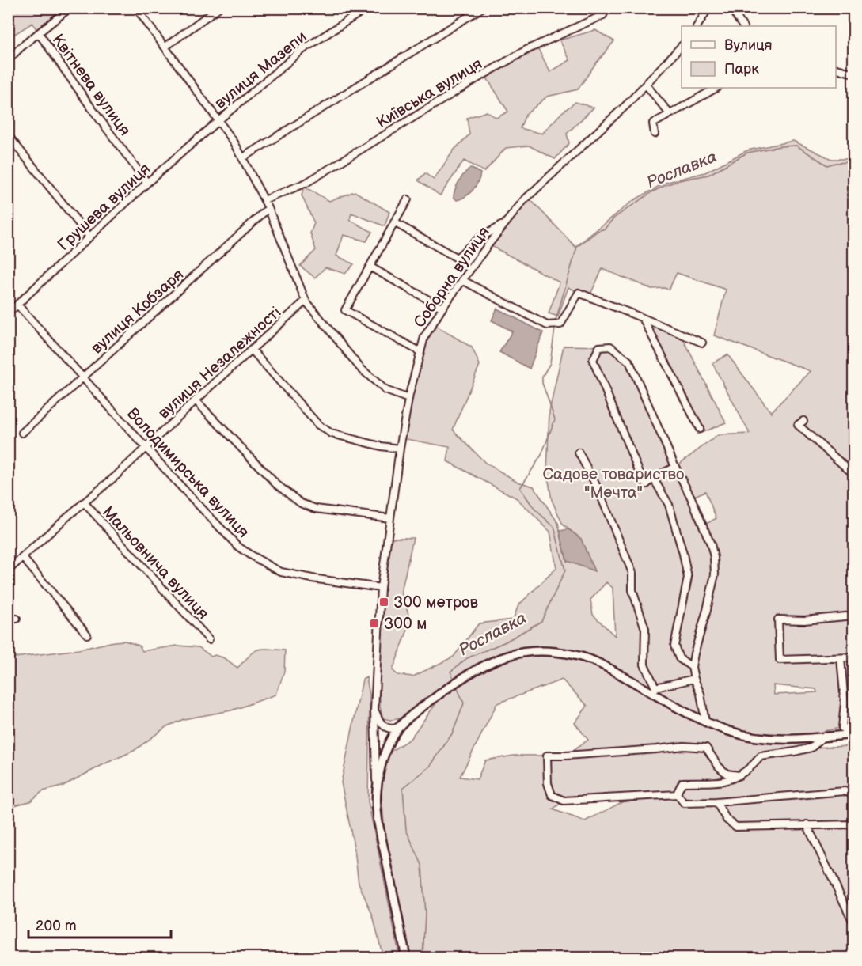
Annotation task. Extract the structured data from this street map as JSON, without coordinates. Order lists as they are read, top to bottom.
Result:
{
  "streets": {
    "street": [
      "вулиця Мазепи",
      "Квітнева вулиця",
      "Київська вулиця",
      "Грушева вулиця",
      "Соборна вулиця",
      "вулиця Кобзаря",
      "вулиця Незалежності",
      "Володимирська вулиця",
      "Мальовнича вулиця"
    ]
  },
  "crossings": [
    ["вулиця Мазепи", "Грушева вулиця"],
    ["Квітнева вулиця", "Грушева вулиця"],
    ["Грушева вулиця", "Володимирська вулиця"],
    ["Соборна вулиця", "Володимирська вулиця"],
    ["вулиця Кобзаря", "Володимирська вулиця"],
    ["вулиця Незалежності", "Володимирська вулиця"],
    ["вулиця Незалежності", "Мальовнича вулиця"]
  ],
  "water": ["Рославка"],
  "parks": ["Садове товариство \"Мечта\""],
  "places": {
    "transit": ["300 метров", "300 м"]
  },
  "legend": ["Вулиця", "Парк"],
  "scale_bar": "200 m"
}
